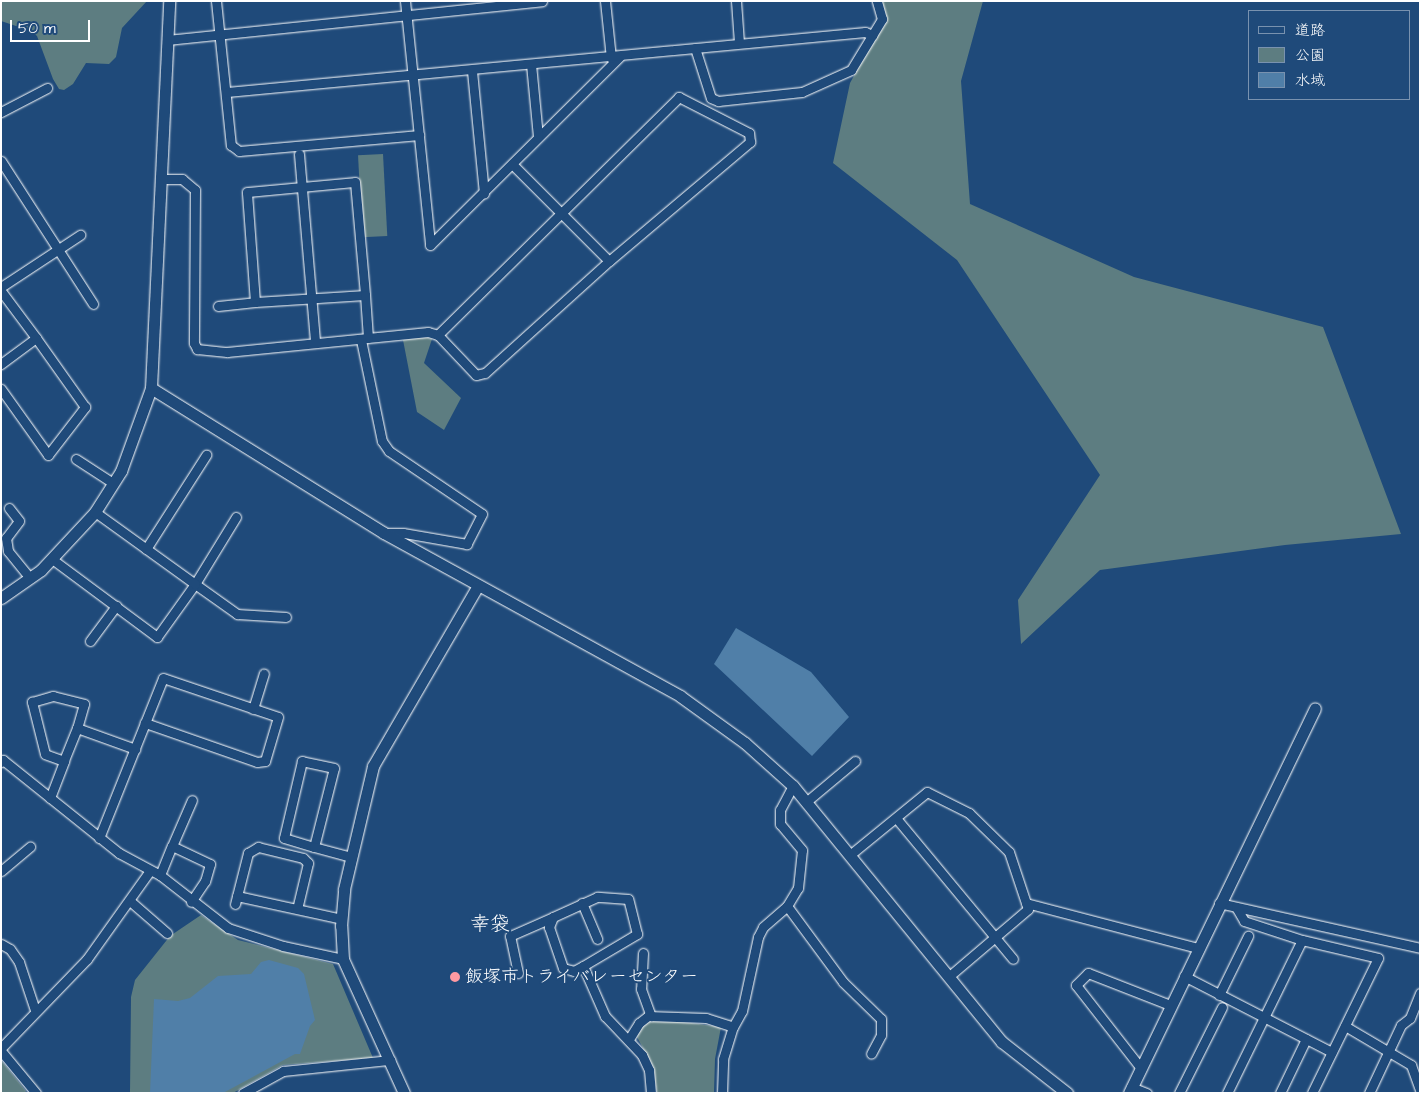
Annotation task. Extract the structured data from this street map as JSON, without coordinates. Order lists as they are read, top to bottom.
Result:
{
  "districts": ["幸袋"],
  "places": ["飯塚市トライバレーセンター"],
  "legend": ["道路", "公園", "水域"],
  "scale_bar": "50 m"
}
